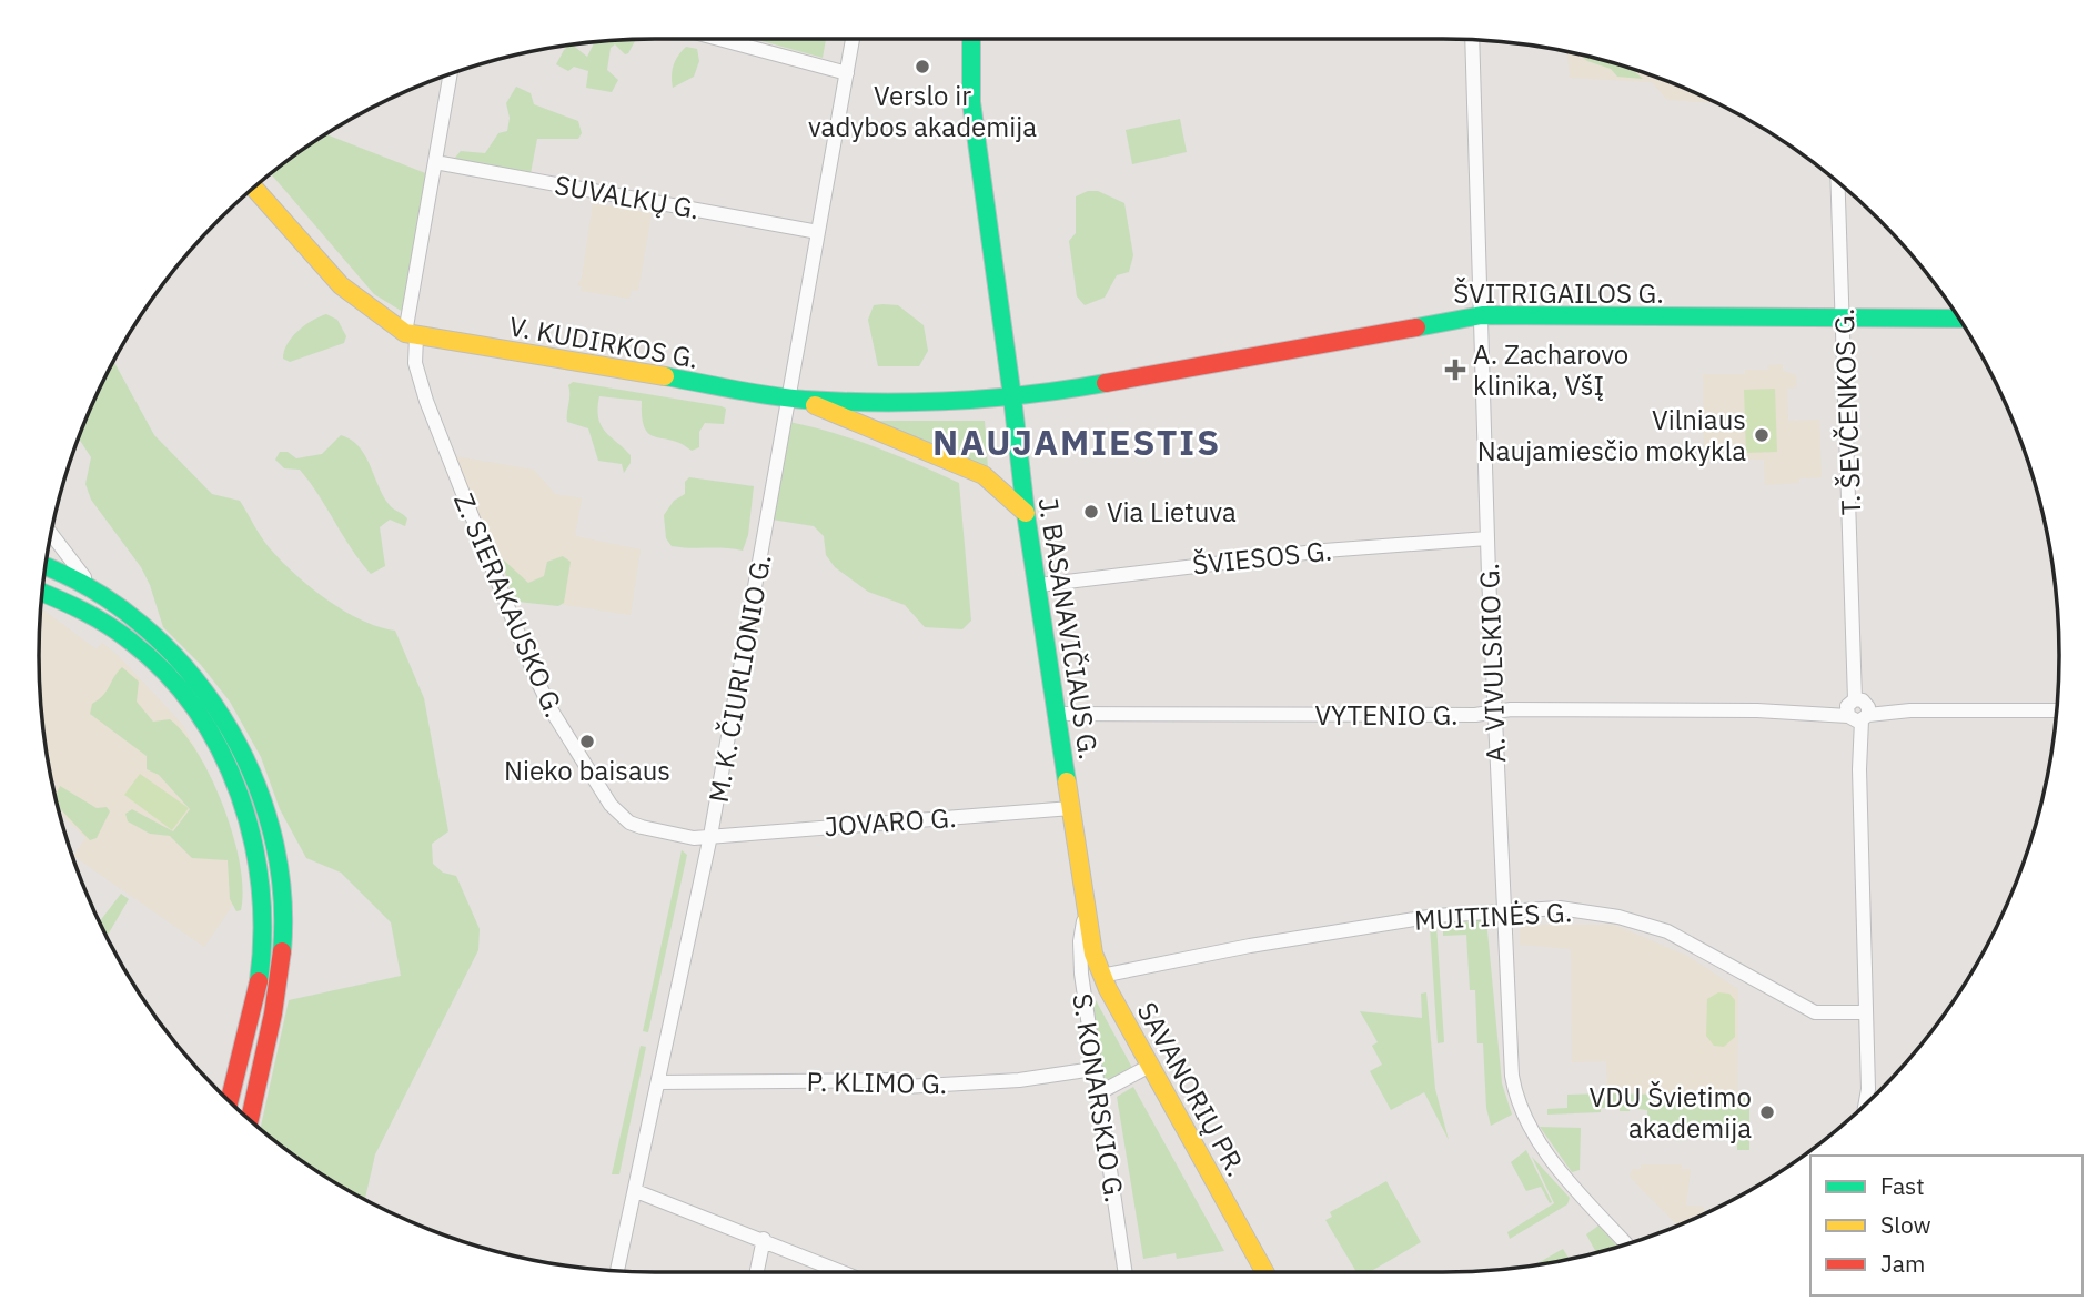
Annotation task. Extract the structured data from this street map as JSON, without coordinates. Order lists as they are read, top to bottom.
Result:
{
  "streets": {
    "main road": [
      "ŠVITRIGAILOS G.",
      "V. KUDIRKOS G.",
      "J. BASANAVIČIAUS G.",
      "SAVANORIŲ PR."
    ],
    "street": [
      "SUVALKŲ G.",
      "T. ŠEVČENKOS G.",
      "ŠVIESOS G.",
      "Z. SIERAKAUSKO G.",
      "A. VIVULSKIO G.",
      "M. K. ČIURLIONIO G.",
      "VYTENIO G.",
      "JOVARO G.",
      "MUITINĖS G.",
      "P. KLIMO G.",
      "S. KONARSKIO G."
    ]
  },
  "crossings": [
    ["SUVALKŲ G.", "Z. SIERAKAUSKO G."],
    ["SUVALKŲ G.", "M. K. ČIURLIONIO G."],
    ["ŠVITRIGAILOS G.", "V. KUDIRKOS G."],
    ["ŠVITRIGAILOS G.", "T. ŠEVČENKOS G."],
    ["ŠVITRIGAILOS G.", "J. BASANAVIČIAUS G."],
    ["ŠVITRIGAILOS G.", "A. VIVULSKIO G."],
    ["V. KUDIRKOS G.", "Z. SIERAKAUSKO G."],
    ["V. KUDIRKOS G.", "J. BASANAVIČIAUS G."],
    ["V. KUDIRKOS G.", "M. K. ČIURLIONIO G."],
    ["T. ŠEVČENKOS G.", "VYTENIO G."],
    ["T. ŠEVČENKOS G.", "MUITINĖS G."],
    ["ŠVIESOS G.", "J. BASANAVIČIAUS G."],
    ["ŠVIESOS G.", "A. VIVULSKIO G."],
    ["Z. SIERAKAUSKO G.", "M. K. ČIURLIONIO G."],
    ["Z. SIERAKAUSKO G.", "JOVARO G."],
    ["J. BASANAVIČIAUS G.", "VYTENIO G."],
    ["J. BASANAVIČIAUS G.", "JOVARO G."],
    ["J. BASANAVIČIAUS G.", "SAVANORIŲ PR."],
    ["J. BASANAVIČIAUS G.", "S. KONARSKIO G."],
    ["A. VIVULSKIO G.", "VYTENIO G."],
    ["A. VIVULSKIO G.", "MUITINĖS G."],
    ["M. K. ČIURLIONIO G.", "JOVARO G."],
    ["M. K. ČIURLIONIO G.", "P. KLIMO G."],
    ["MUITINĖS G.", "SAVANORIŲ PR."],
    ["P. KLIMO G.", "S. KONARSKIO G."],
    ["SAVANORIŲ PR.", "S. KONARSKIO G."]
  ],
  "districts": ["NAUJAMIESTIS"],
  "places": {
    "other": [
      "Verslo ir vadybos akademija",
      "Vilniaus Naujamiesčio mokykla",
      "Via Lietuva",
      "Nieko baisaus",
      "VDU Švietimo akademija"
    ],
    "health": ["A. Zacharovo klinika, VšĮ"]
  },
  "legend": ["Fast", "Slow", "Jam"]
}
